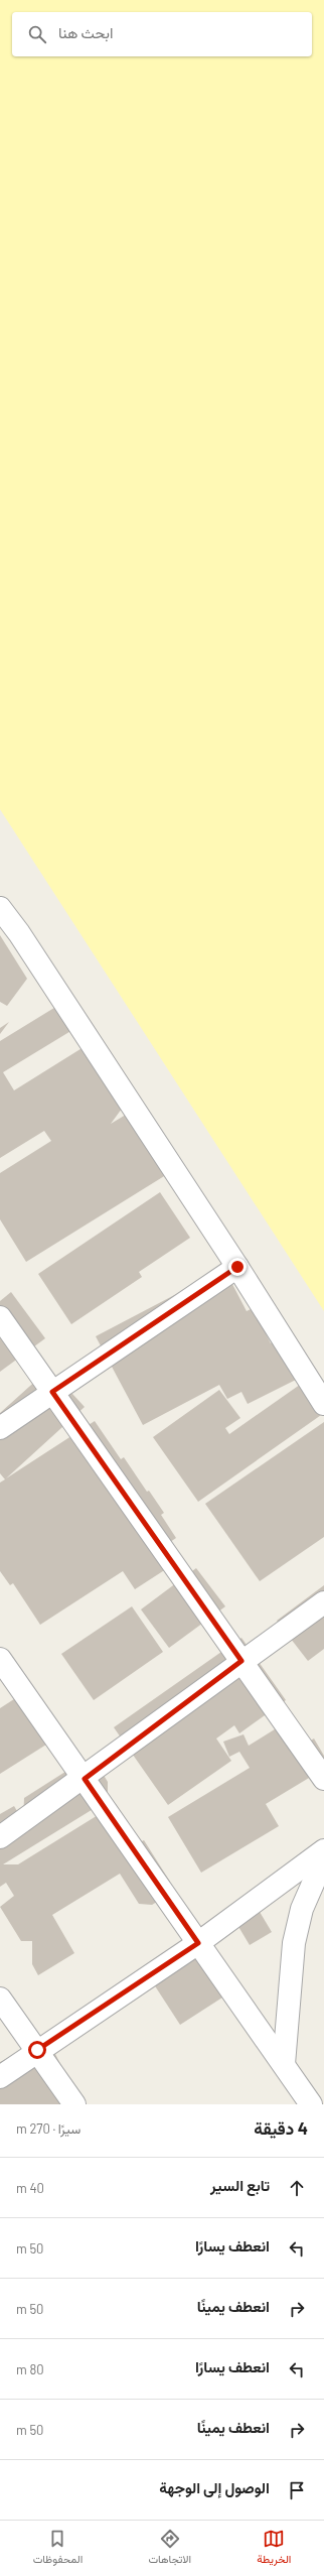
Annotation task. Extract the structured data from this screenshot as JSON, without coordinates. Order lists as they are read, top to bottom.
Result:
{
  "page": {
    "search": "ابحث هنا",
    "heading": ["4 دقيقة", "سيرًا · 270 m"],
    "list": [
      ["تابع السير", "40 m"],
      ["انعطف يسارًا", "50 m"],
      ["انعطف يمينًا", "50 m"],
      ["انعطف يسارًا", "80 m"],
      ["انعطف يمينًا", "50 m"],
      "الوصول إلى الوجهة"
    ],
    "nav": ["الخريطة", "الاتجاهات", "المحفوظات"]
  }
}
